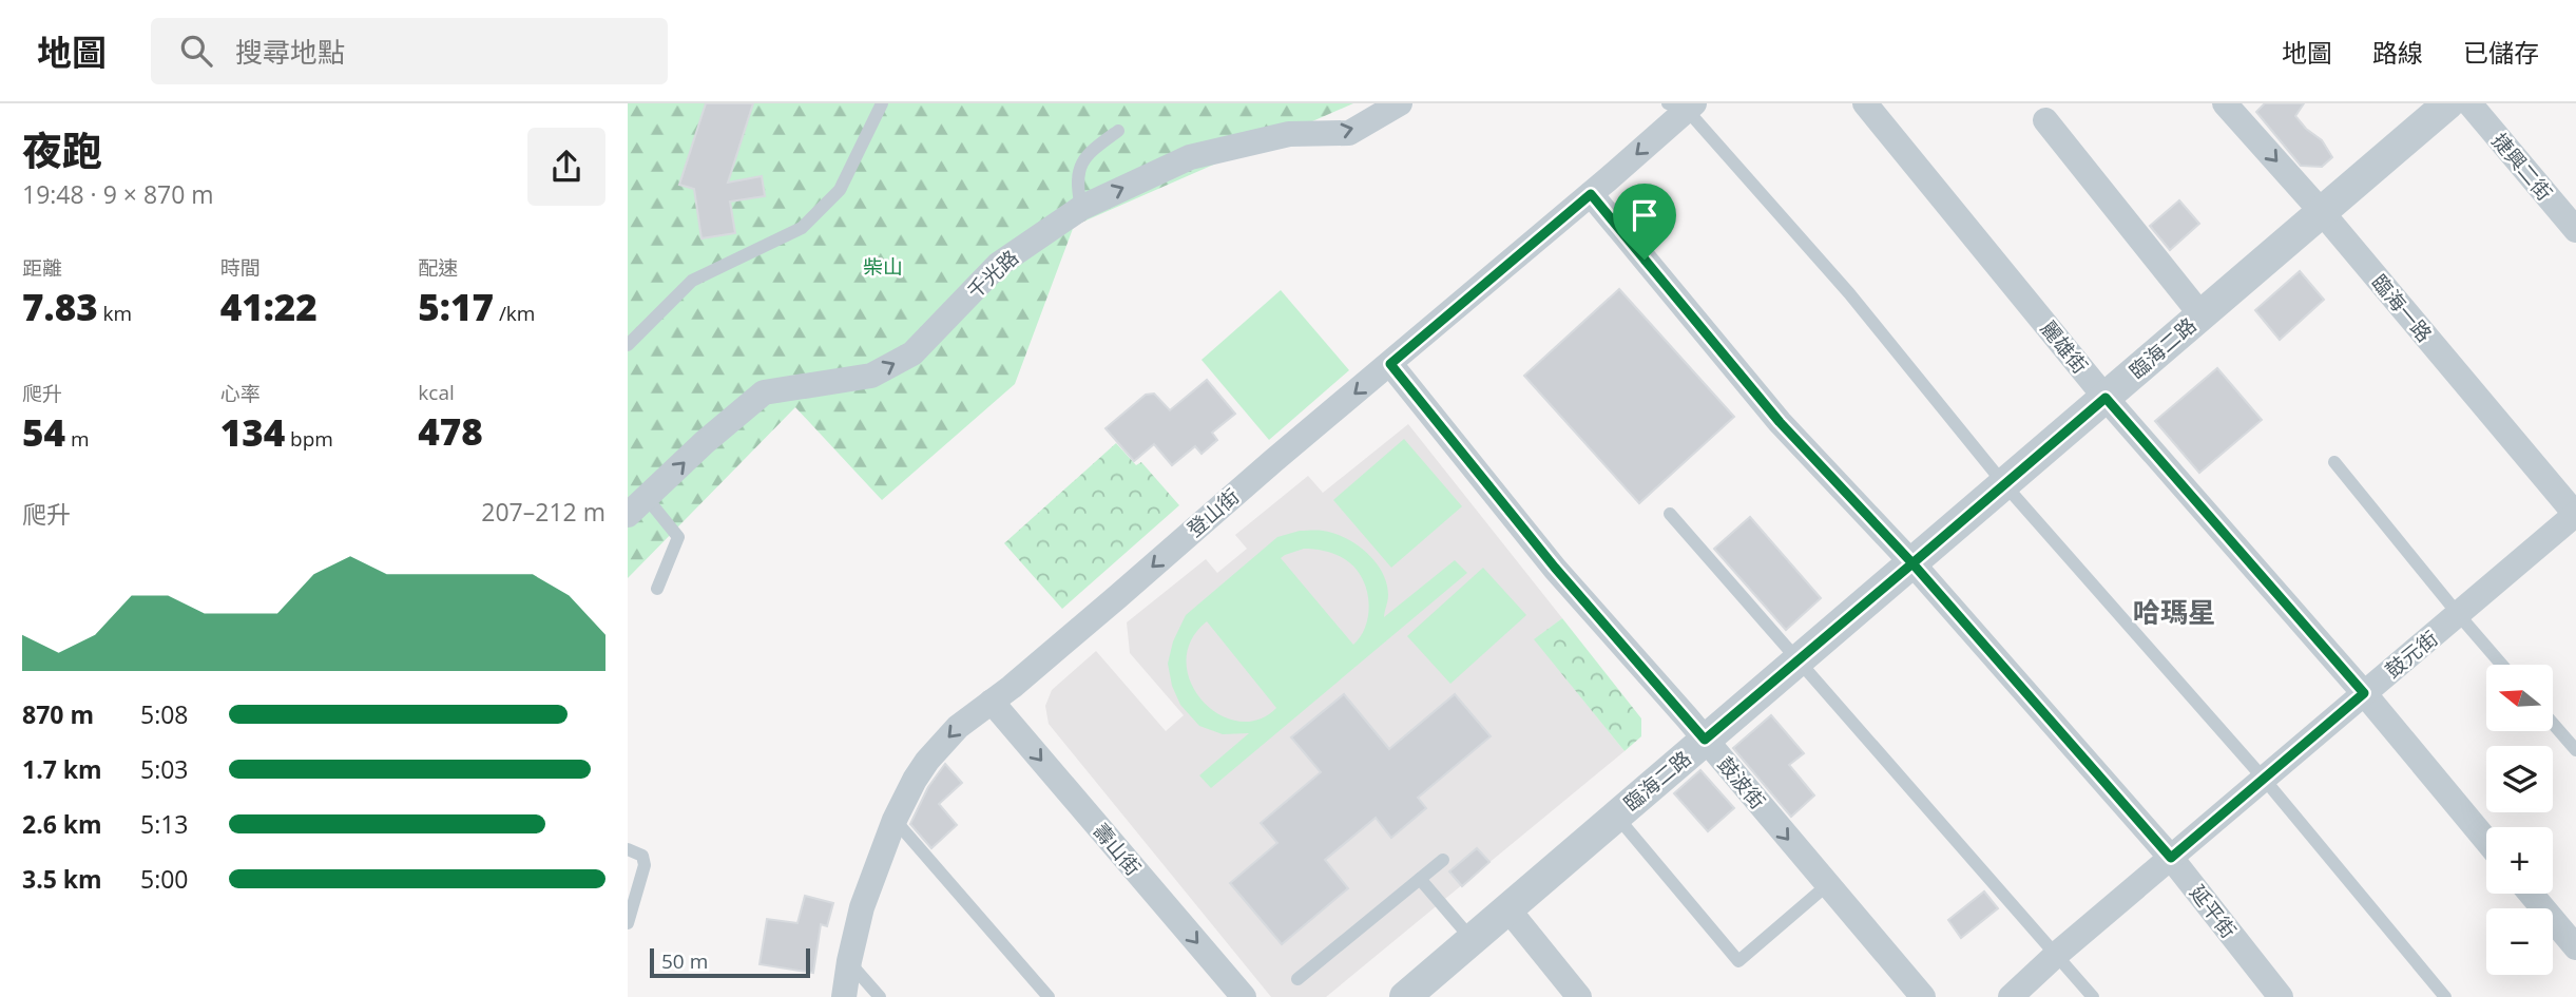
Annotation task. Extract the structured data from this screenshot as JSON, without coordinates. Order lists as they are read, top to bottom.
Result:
{
  "streets": {
    "street": [
      "捷興二街",
      "千光路",
      "臨海一路",
      "麗雄街",
      "臨海二路",
      "登山街",
      "鼓元街",
      "鼓波街",
      "壽山街",
      "延平街"
    ]
  },
  "crossings": [
    ["臨海一路", "臨海二路"],
    ["臨海一路", "鼓元街"],
    ["麗雄街", "臨海二路"],
    ["麗雄街", "鼓元街"],
    ["臨海二路", "鼓波街"],
    ["臨海二路", "延平街"],
    ["登山街", "鼓波街"],
    ["登山街", "壽山街"],
    ["登山街", "延平街"],
    ["鼓元街", "延平街"]
  ],
  "one_way": ["千光路", "登山街", "壽山街"],
  "districts": ["哈瑪星"],
  "parks": ["柴山"],
  "scale_bar": "50 m",
  "north": "left",
  "page": {
    "header": "地圖",
    "search": "搜尋地點",
    "nav": ["地圖", "路線", "已儲存"],
    "heading": ["夜跑", "19:48 · 9 × 870 m"],
    "stats": [
      ["距離", "7.83 km"],
      ["時間", "41:22"],
      ["配速", "5:17 /km"],
      ["爬升", "54 m"],
      ["心率", "134 bpm"],
      ["kcal", "478"]
    ],
    "chart": ["爬升", "207–212 m"],
    "map_buttons": ["+", "−"],
    "list": [
      {
        "name": "870 m",
        "note": "5:08"
      },
      {
        "name": "1.7 km",
        "note": "5:03"
      },
      {
        "name": "2.6 km",
        "note": "5:13"
      },
      {
        "name": "3.5 km",
        "note": "5:00"
      }
    ],
    "scale": "50 m"
  }
}
